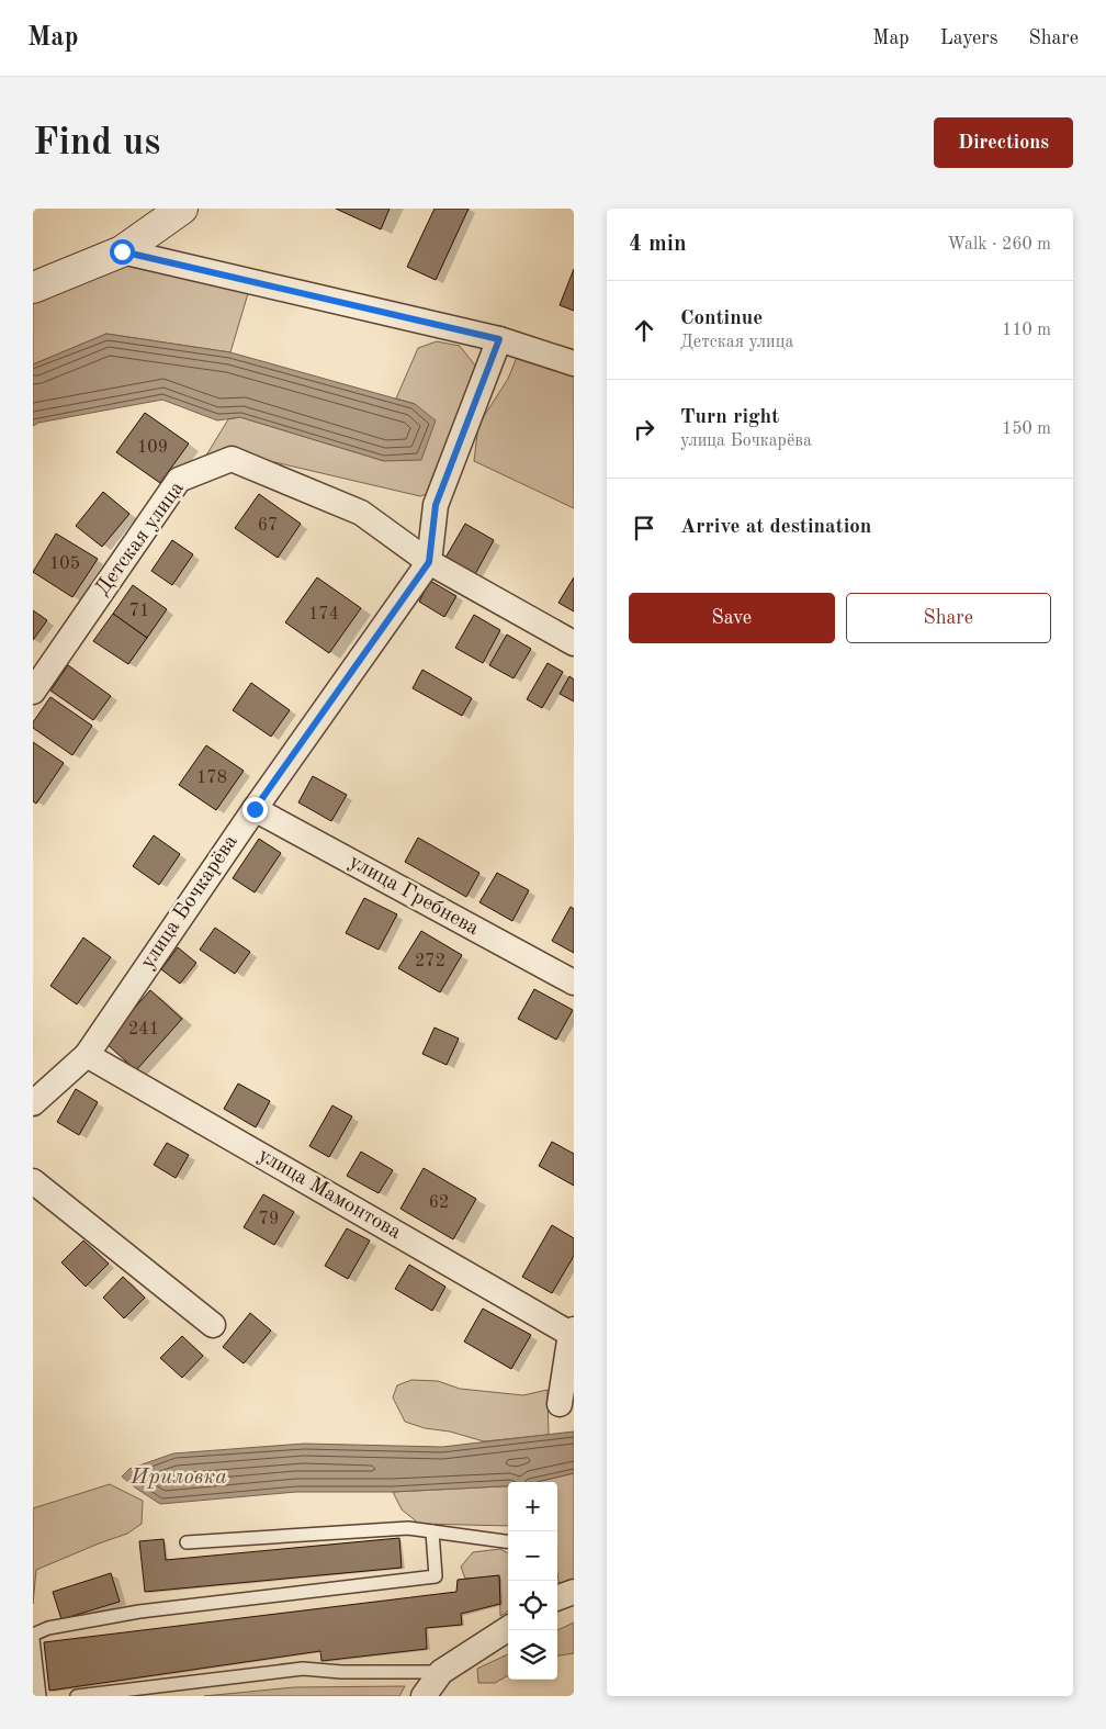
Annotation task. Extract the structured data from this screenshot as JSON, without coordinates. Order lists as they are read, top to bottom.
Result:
{
  "streets": {
    "street": [
      "Детская улица",
      "улица Гребнева",
      "улица Бочкарёва",
      "улица Мамонтова"
    ]
  },
  "crossings": [
    ["Детская улица", "улица Бочкарёва"],
    ["улица Гребнева", "улица Бочкарёва"],
    ["улица Бочкарёва", "улица Мамонтова"]
  ],
  "water": ["Ириловка"],
  "house_numbers": [
    "109",
    "67",
    "105",
    "71",
    "174",
    "178",
    "272",
    "241",
    "62",
    "79"
  ],
  "page": {
    "header": "Map",
    "nav": ["Map", "Layers", "Share"],
    "buttons": [
      "Directions",
      ["Save", "Share"]
    ],
    "title": "Find us",
    "heading": ["4 min", "Walk · 260 m"],
    "list": [
      ["Continue", "Детская улица", "110 m"],
      ["Turn right", "улица Бочкарёва", "150 m"],
      "Arrive at destination"
    ],
    "map_buttons": ["+", "−"]
  }
}
